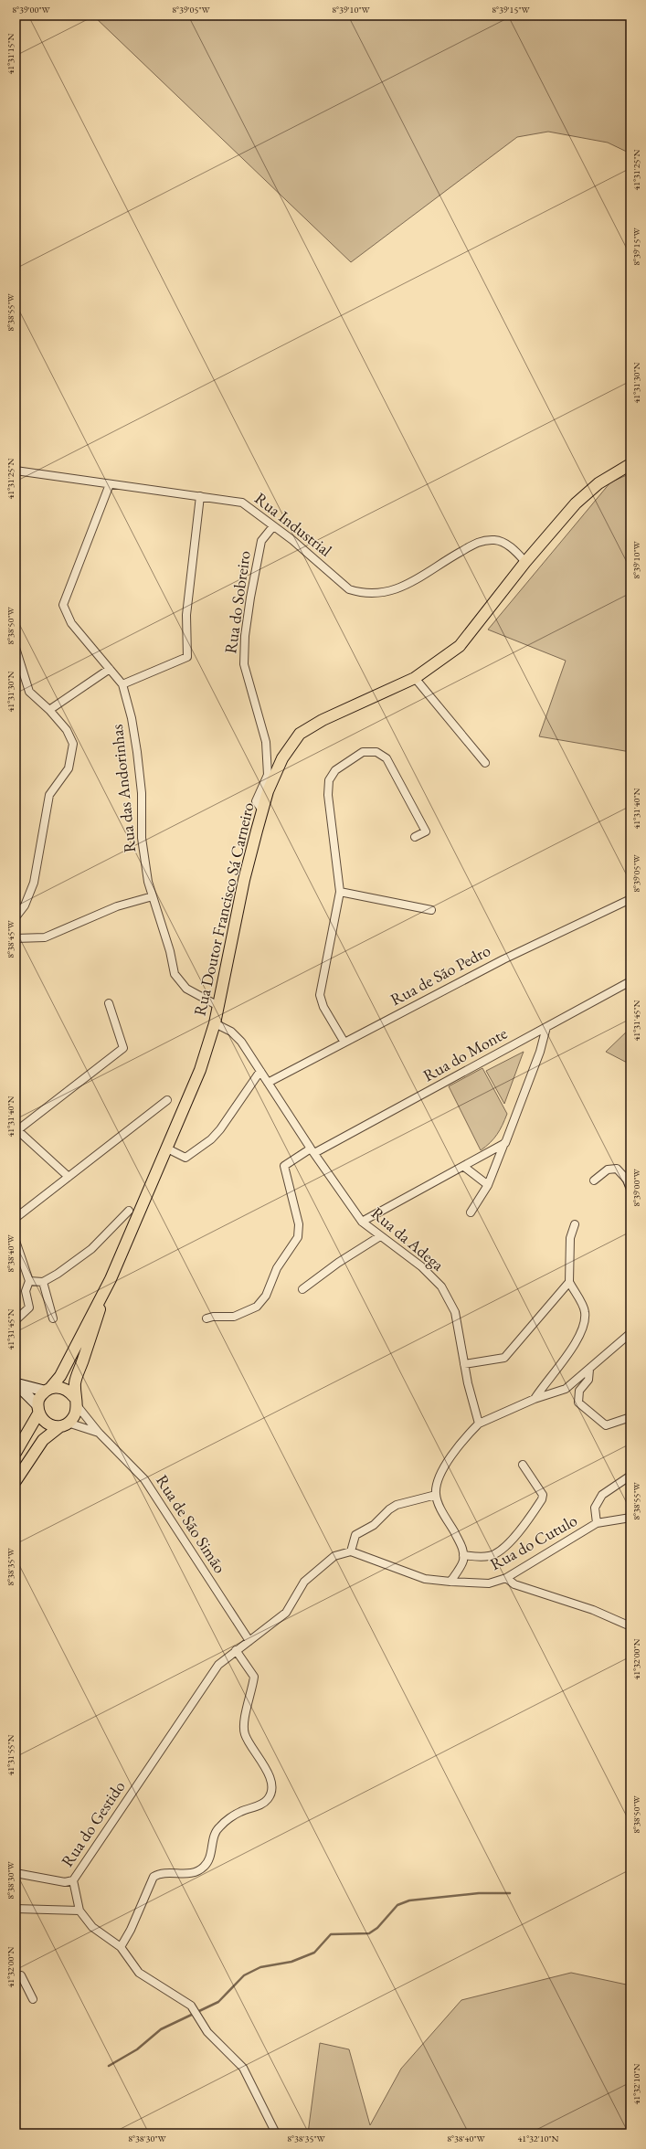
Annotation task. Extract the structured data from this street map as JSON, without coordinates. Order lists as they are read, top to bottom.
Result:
{
  "streets": {
    "main road": ["Rua Doutor Francisco Sá Carneiro"],
    "street": [
      "Rua Industrial",
      "Rua do Sobreiro",
      "Rua das Andorinhas",
      "Rua de São Pedro",
      "Rua do Monte",
      "Rua da Adega",
      "Rua de São Simão",
      "Rua do Cutulo",
      "Rua do Gestido"
    ]
  },
  "crossings": [
    ["Rua Industrial", "Rua do Sobreiro"],
    ["Rua Industrial", "Rua das Andorinhas"],
    ["Rua Industrial", "Rua Doutor Francisco Sá Carneiro"],
    ["Rua do Sobreiro", "Rua Doutor Francisco Sá Carneiro"],
    ["Rua das Andorinhas", "Rua Doutor Francisco Sá Carneiro"],
    ["Rua Doutor Francisco Sá Carneiro", "Rua da Adega"],
    ["Rua Doutor Francisco Sá Carneiro", "Rua de São Simão"],
    ["Rua de São Pedro", "Rua da Adega"],
    ["Rua do Monte", "Rua da Adega"],
    ["Rua de São Simão", "Rua do Gestido"]
  ],
  "coordinates": [
    "8°39'00\"W",
    "8°39'05\"W",
    "8°39'10\"W",
    "8°39'15\"W",
    "41°31'15\"N",
    "41°31'25\"N",
    "8°38'55\"W",
    "41°31'30\"N",
    "8°38'50\"W",
    "41°31'40\"N",
    "8°38'45\"W",
    "41°31'45\"N",
    "8°38'40\"W",
    "8°38'35\"W",
    "41°32'00\"N",
    "41°31'55\"N",
    "8°38'30\"W",
    "41°32'10\"N"
  ]
}
